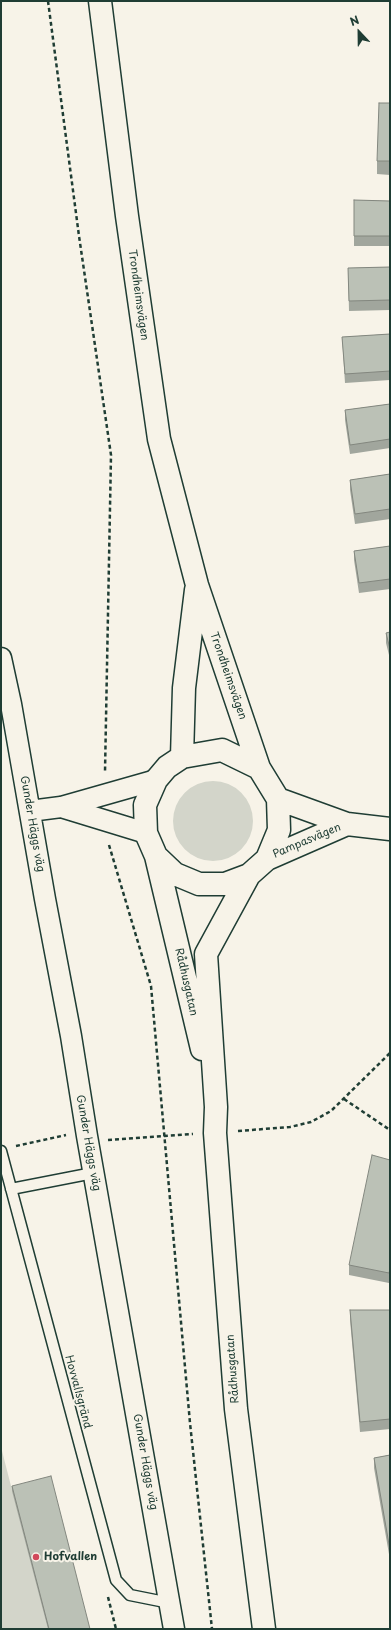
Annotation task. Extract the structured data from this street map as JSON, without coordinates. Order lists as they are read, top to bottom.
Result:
{
  "streets": {
    "main road": ["Trondheimsvägen", "Pampasvägen", "Rådhusgatan"],
    "street": ["Gunder Häggs väg"],
    "lane": ["Hovvallsgränd"]
  },
  "crossings": [
    ["Trondheimsvägen", "Pampasvägen"],
    ["Trondheimsvägen", "Rådhusgatan"],
    ["Gunder Häggs väg", "Hovvallsgränd"],
    ["Pampasvägen", "Rådhusgatan"]
  ],
  "places": ["Hofvallen"],
  "north": "top"
}
